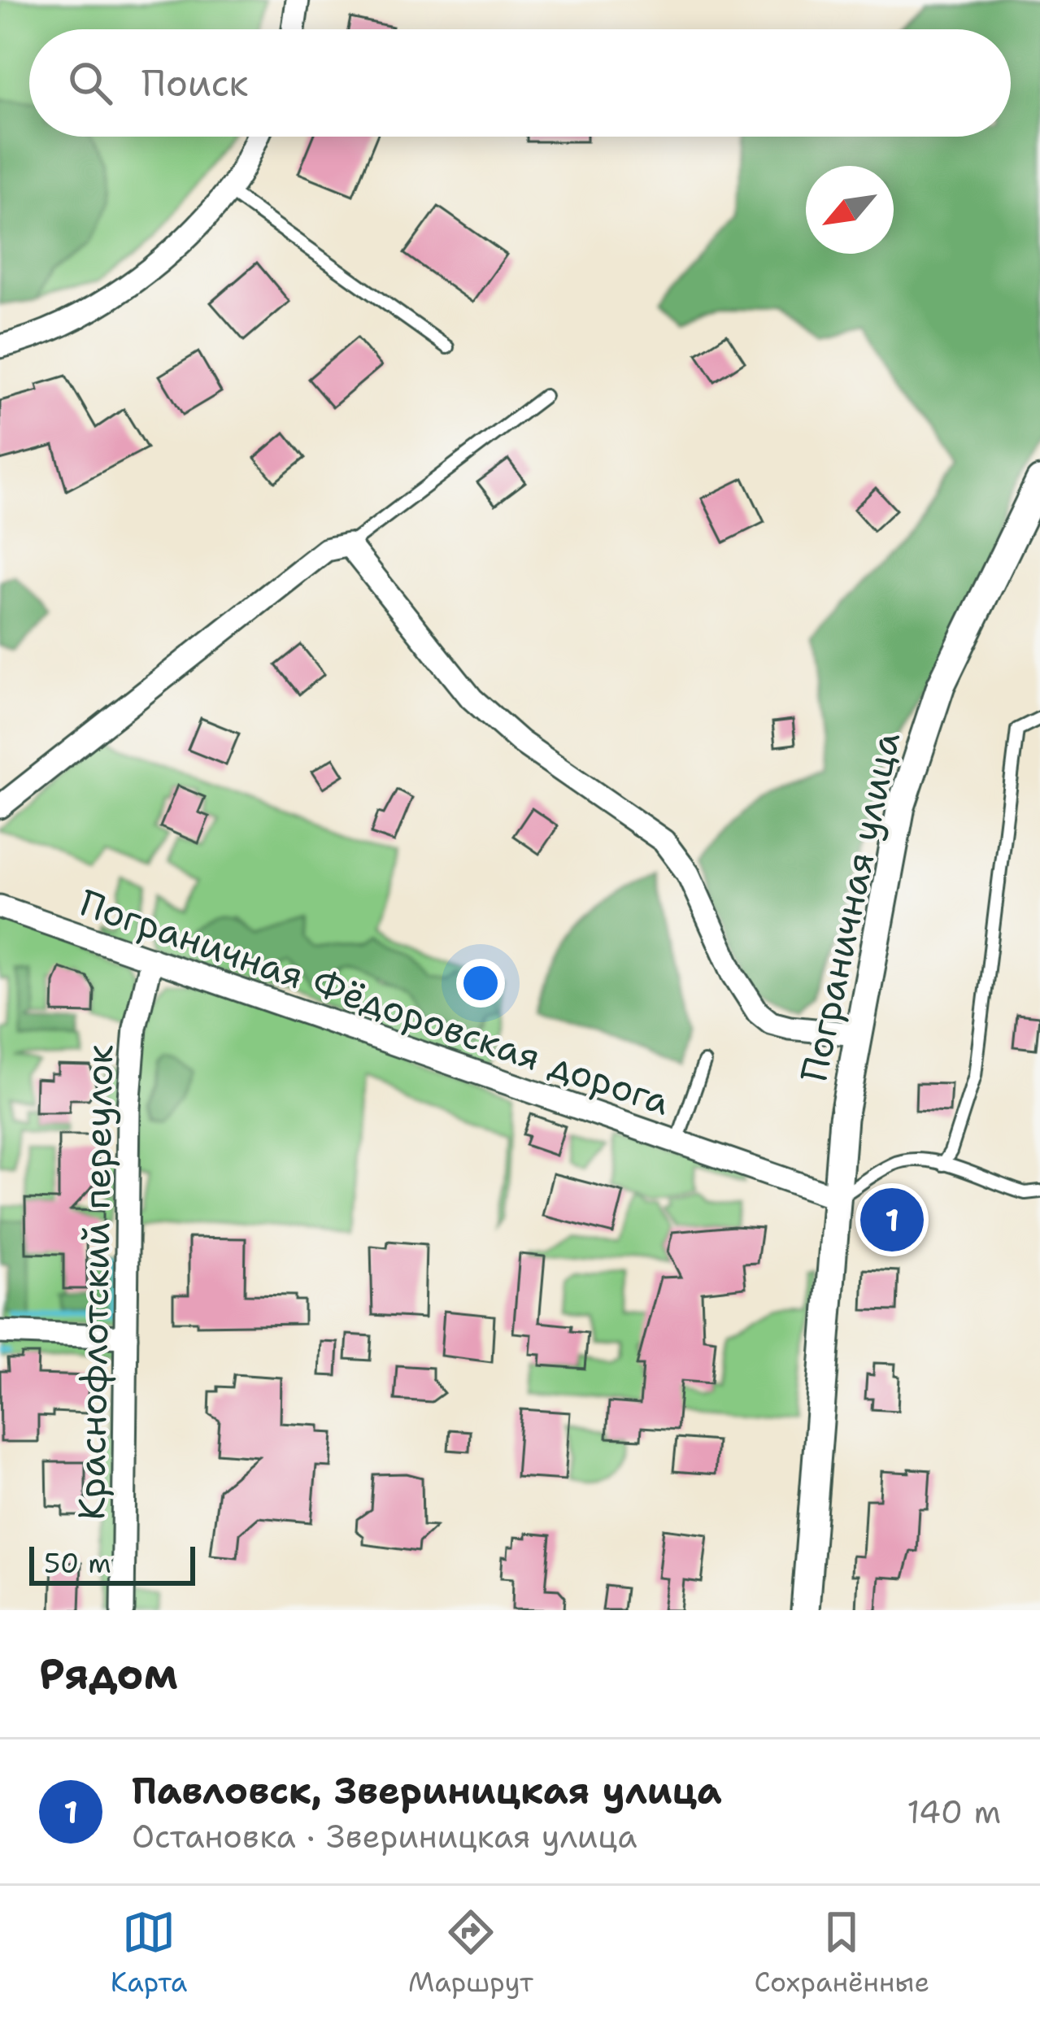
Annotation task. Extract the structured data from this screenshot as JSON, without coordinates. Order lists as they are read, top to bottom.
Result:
{
  "streets": {
    "street": ["Пограничная улица", "Пограничная Фёдоровская дорога", "Краснофлотский переулок"]
  },
  "crossings": [
    ["Пограничная улица", "Пограничная Фёдоровская дорога"],
    ["Пограничная Фёдоровская дорога", "Краснофлотский переулок"]
  ],
  "scale_bar": "50 m",
  "north": "bottom left",
  "page": {
    "search": "Поиск",
    "pins": "1",
    "scale": "50 m",
    "heading": "Рядом",
    "list": [
      {
        "mark": "1",
        "name": "Павловск, Звериницкая улица",
        "note": "Остановка · Звериницкая улица",
        "value": "140 m"
      }
    ],
    "nav": ["Карта", "Маршрут", "Сохранённые"]
  }
}
